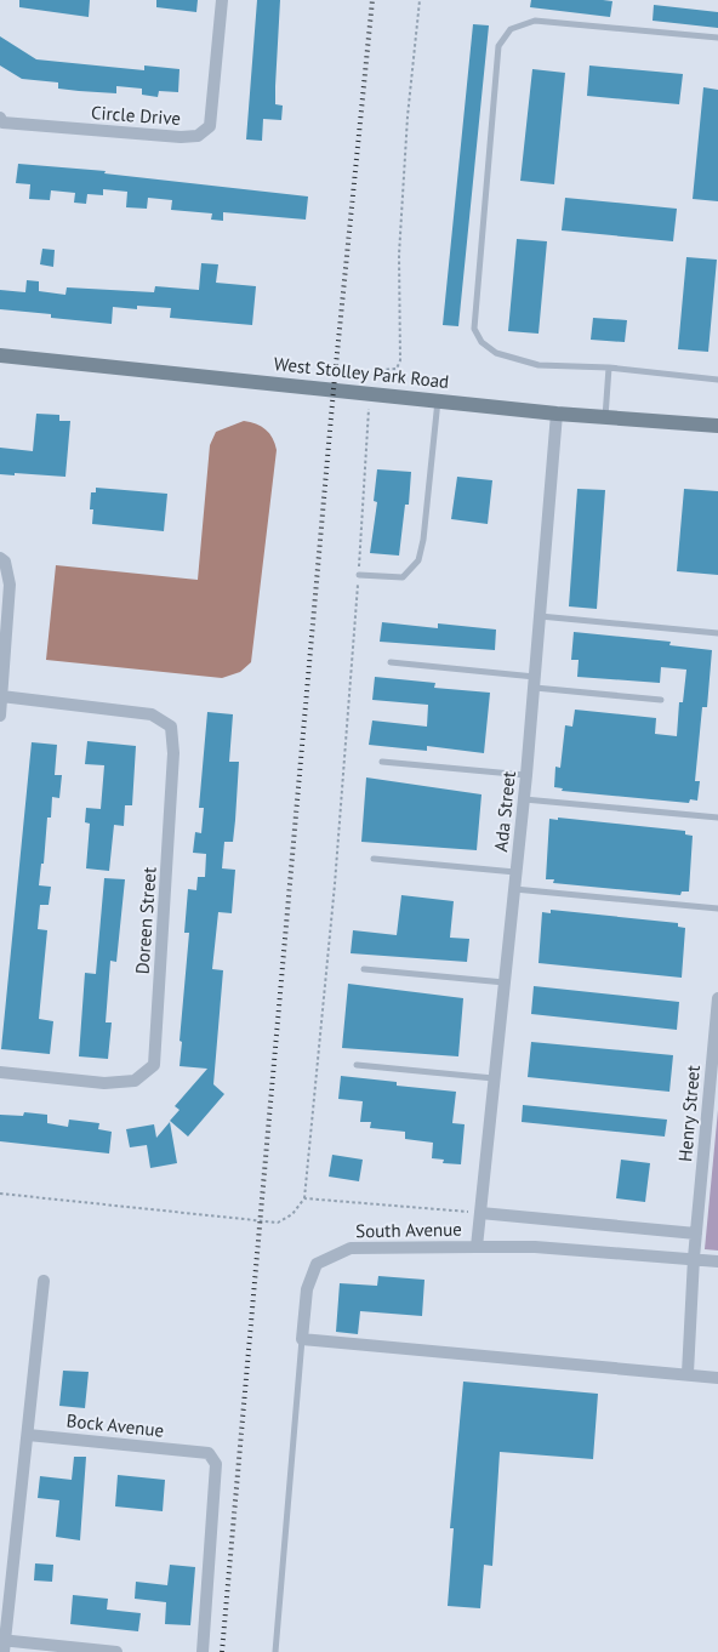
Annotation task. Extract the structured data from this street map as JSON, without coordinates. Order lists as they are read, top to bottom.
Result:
{
  "streets": {
    "main road": ["West Stolley Park Road"],
    "street": [
      "Circle Drive",
      "Ada Street",
      "Doreen Street",
      "Henry Street",
      "South Avenue",
      "Bock Avenue"
    ]
  },
  "crossings": [
    ["West Stolley Park Road", "Ada Street"],
    ["Ada Street", "South Avenue"],
    ["Henry Street", "South Avenue"]
  ]
}
